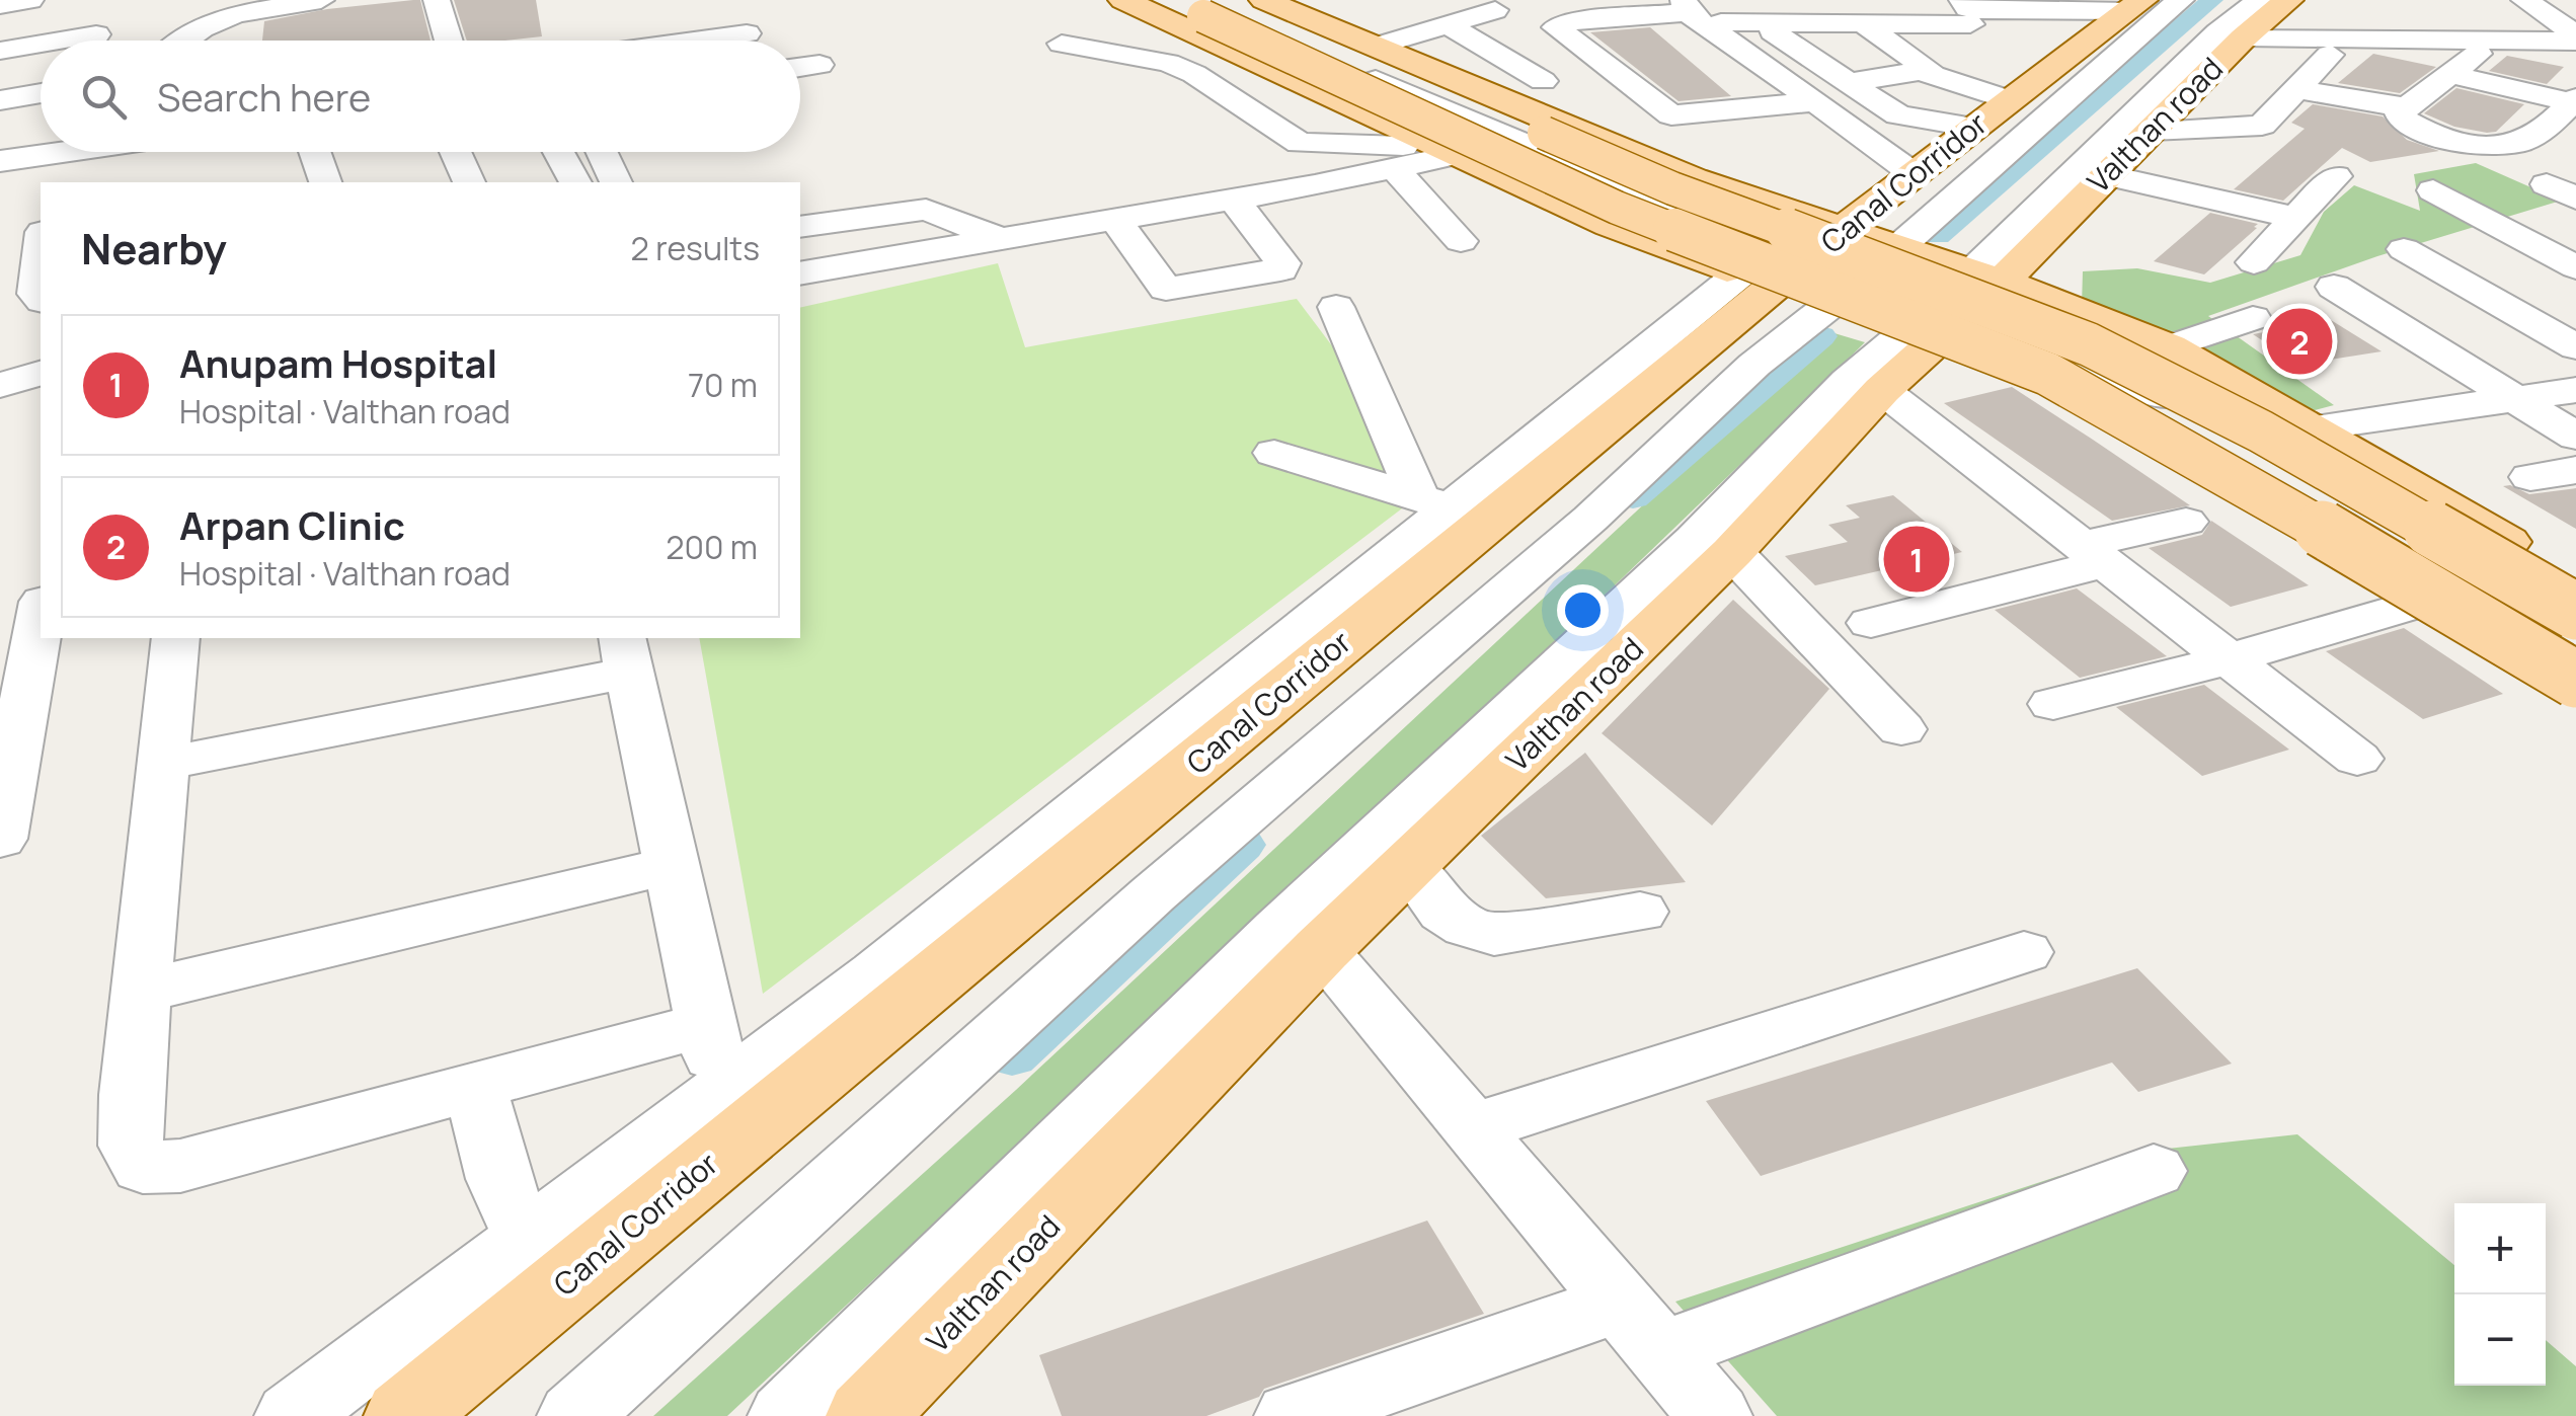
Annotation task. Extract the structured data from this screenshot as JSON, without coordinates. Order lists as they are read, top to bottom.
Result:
{
  "streets": {
    "main road": ["Valthan road", "Canal Corridor"]
  },
  "page": {
    "search": "Search here",
    "heading": ["Nearby", "2 results"],
    "pins": ["2", "1"],
    "list": [
      {
        "mark": "1",
        "name": "Anupam Hospital",
        "note": "Hospital · Valthan road",
        "value": "70 m"
      },
      {
        "mark": "2",
        "name": "Arpan Clinic",
        "note": "Hospital · Valthan road",
        "value": "200 m"
      }
    ],
    "map_buttons": ["+", "−"]
  }
}
